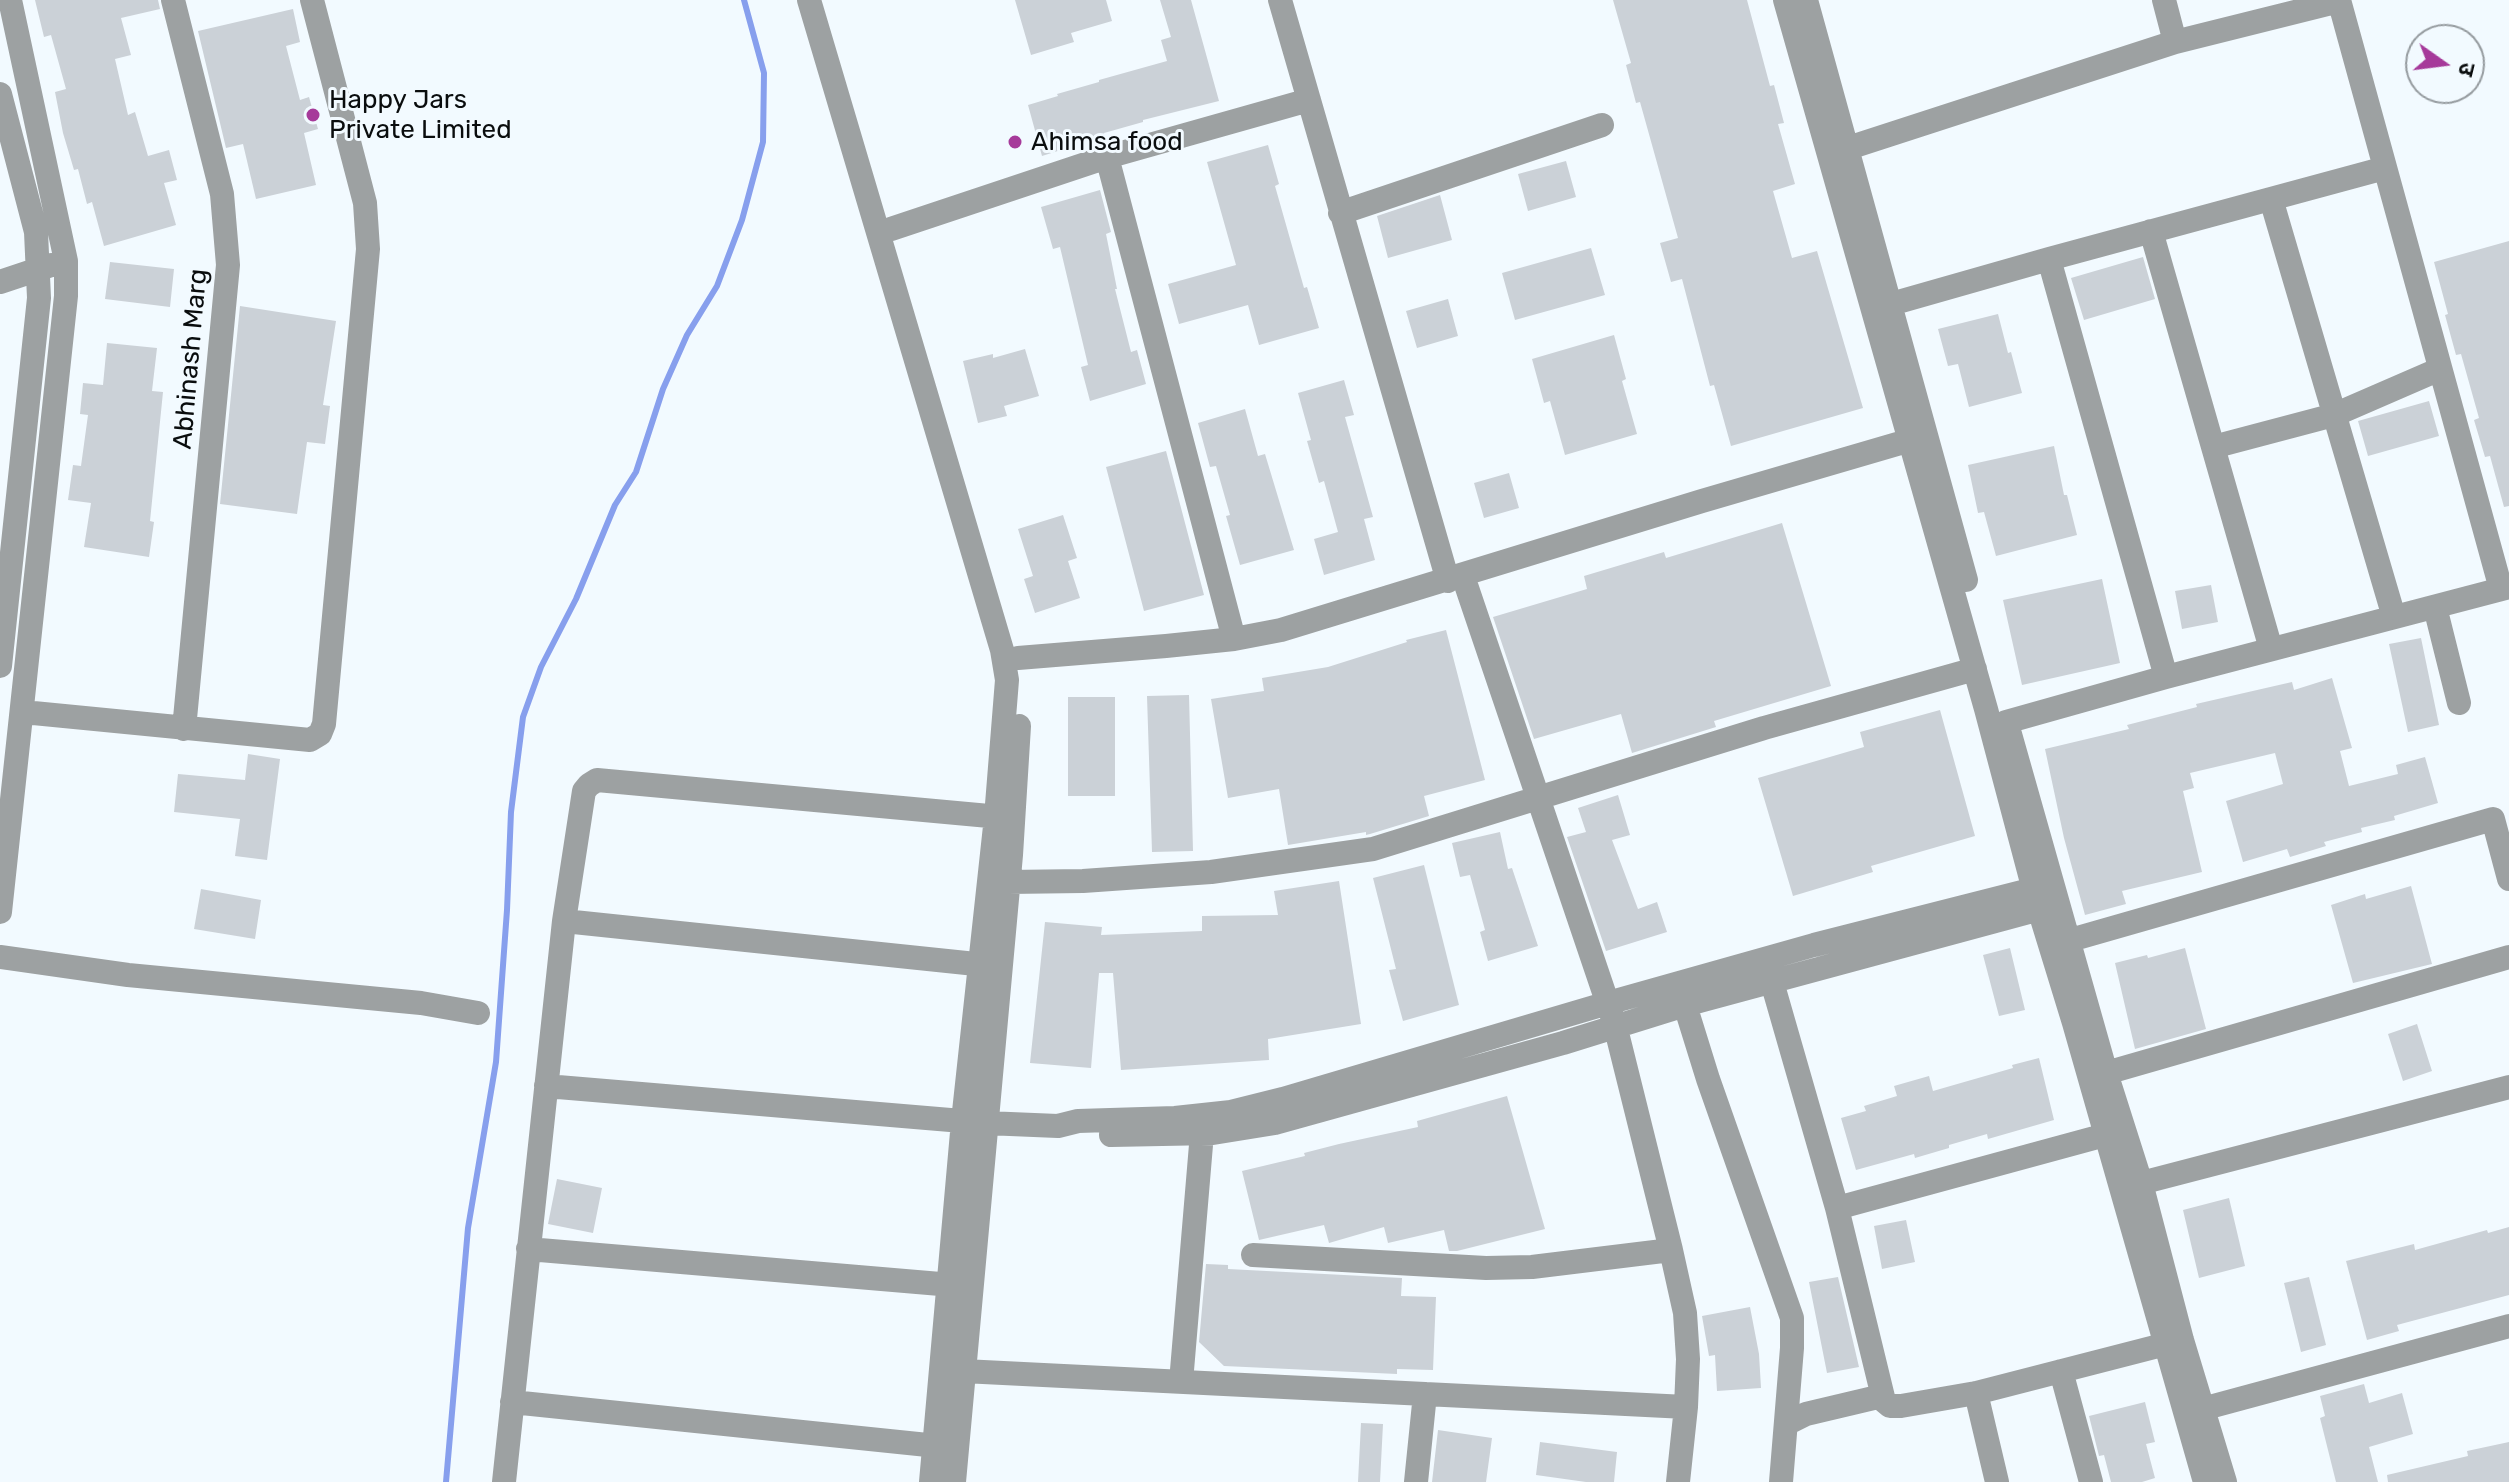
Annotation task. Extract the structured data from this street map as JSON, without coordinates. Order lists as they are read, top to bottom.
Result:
{
  "streets": {
    "street": ["Abhinash Marg"]
  },
  "places": ["Happy Jars Private Limited", "Ahimsa food"],
  "north": "right"
}
